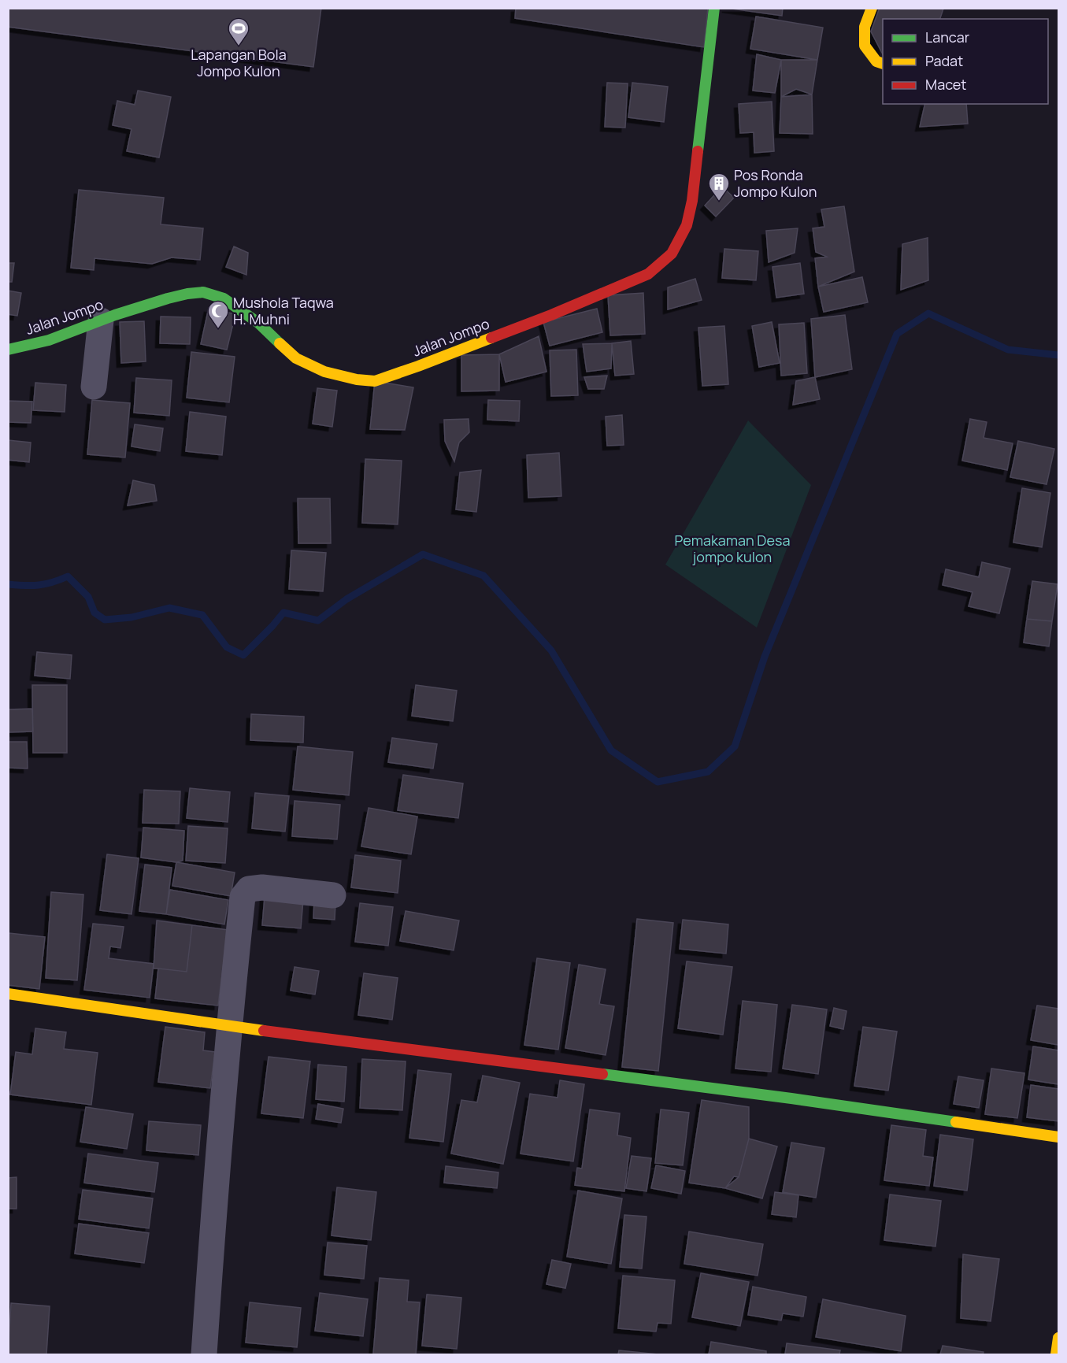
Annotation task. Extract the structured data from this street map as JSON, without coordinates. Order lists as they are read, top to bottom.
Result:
{
  "streets": {
    "street": ["Jalan Jompo"]
  },
  "parks": ["Pemakaman Desa jompo kulon"],
  "places": {
    "sports": ["Lapangan Bola Jompo Kulon"],
    "building": ["Pos Ronda Jompo Kulon"],
    "mosque": ["Mushola Taqwa H. Muhni"]
  },
  "legend": ["Lancar", "Padat", "Macet"]
}
